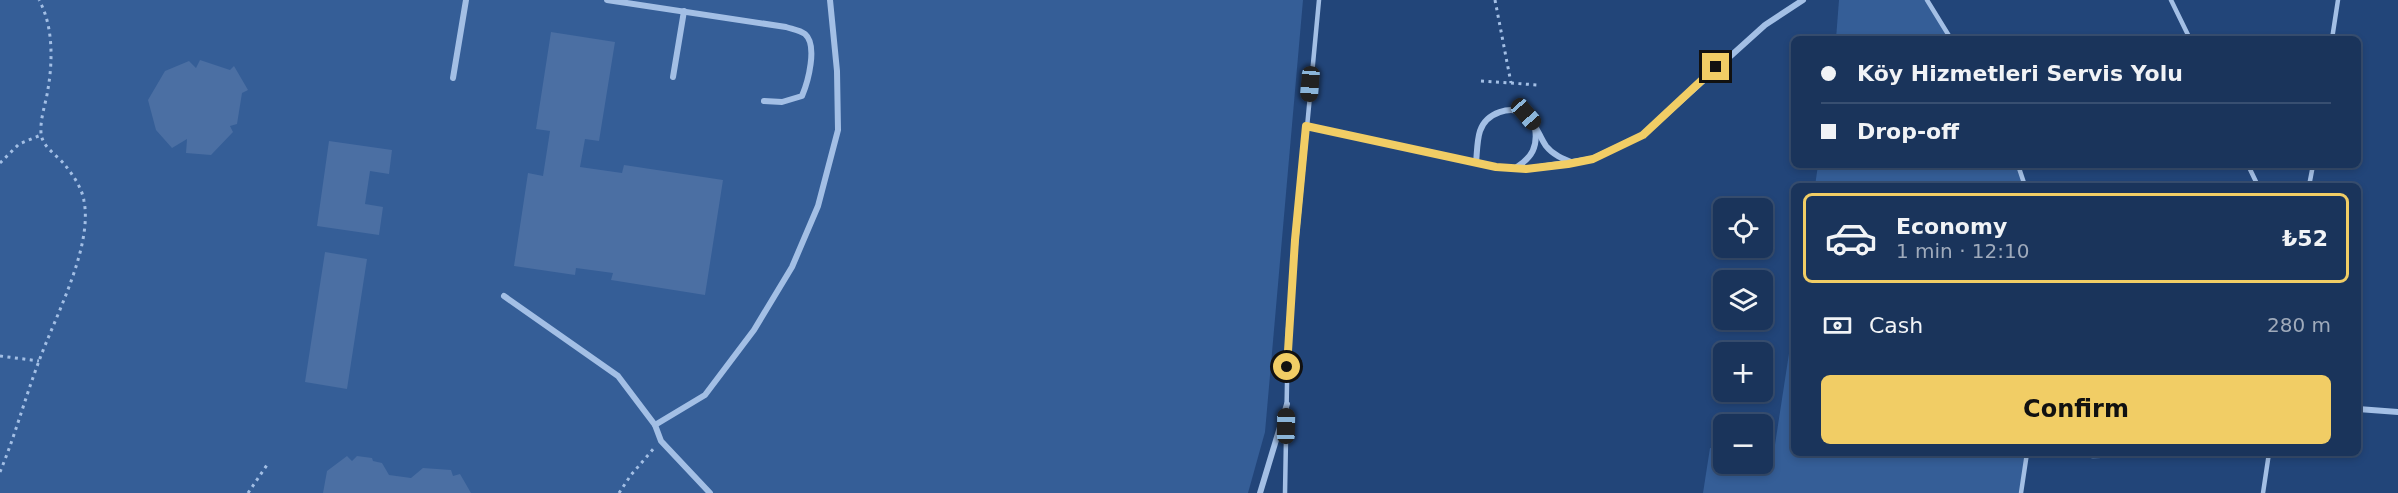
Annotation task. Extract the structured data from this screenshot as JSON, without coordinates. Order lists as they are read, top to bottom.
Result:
{
  "page": {
    "banner": ["Köy Hizmetleri Servis Yolu", "Drop-off"],
    "list": [
      {
        "name": "Economy",
        "note": "1 min · 12:10",
        "value": "₺52"
      }
    ],
    "map_buttons": ["+", "−"],
    "pay": ["Cash", "280 m"],
    "buttons": "Confirm"
  }
}
